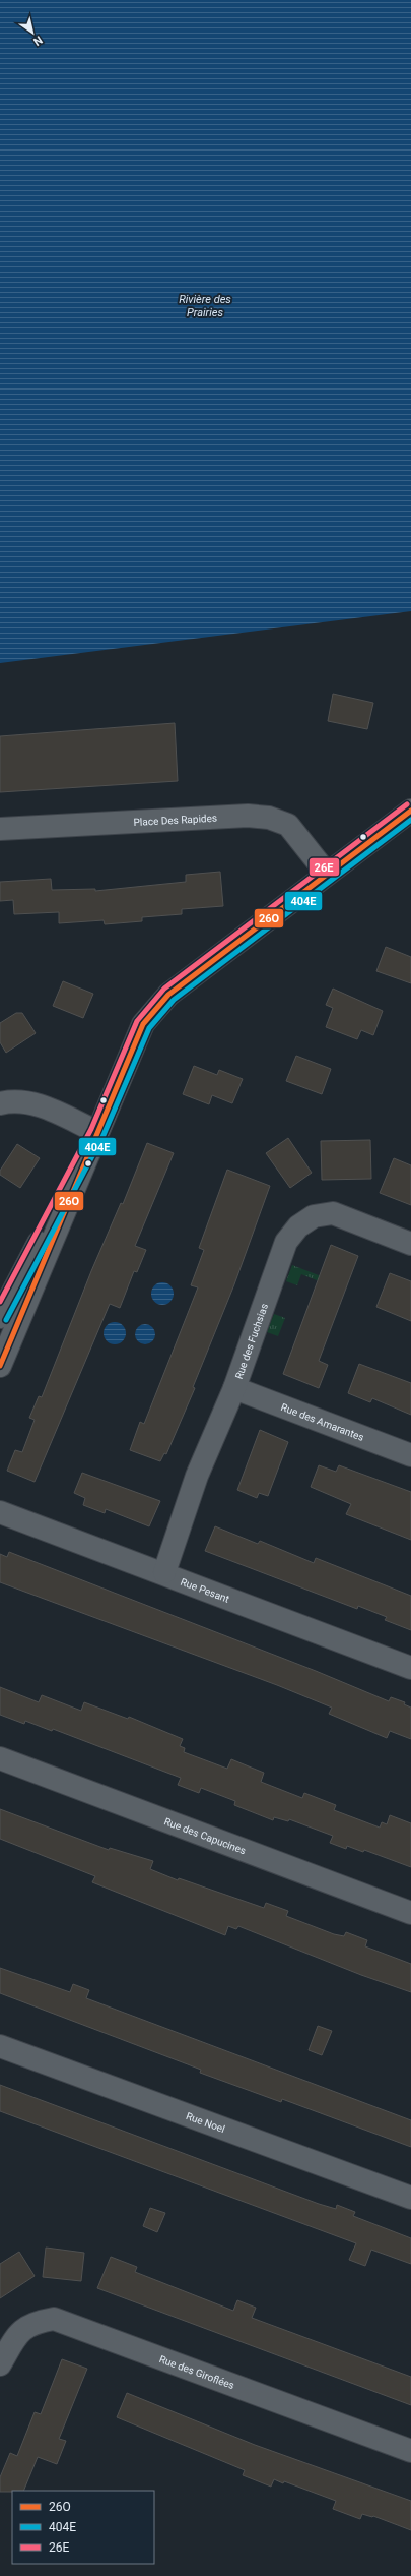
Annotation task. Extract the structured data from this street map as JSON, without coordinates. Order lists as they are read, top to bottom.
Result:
{
  "streets": {
    "street": [
      "Place Des Rapides",
      "Rue des Fuchsias",
      "Rue des Amarantes",
      "Rue Pesant",
      "Rue des Capucines",
      "Rue Noel",
      "Rue des Giroflées"
    ]
  },
  "crossings": [
    ["Rue des Fuchsias", "Rue des Amarantes"],
    ["Rue des Fuchsias", "Rue Pesant"]
  ],
  "water": ["Rivière des Prairies"],
  "lines": ["transit line 26E", "transit line 26O", "transit line 404E"],
  "legend": ["26O", "404E", "26E"],
  "north": "bottom right"
}
